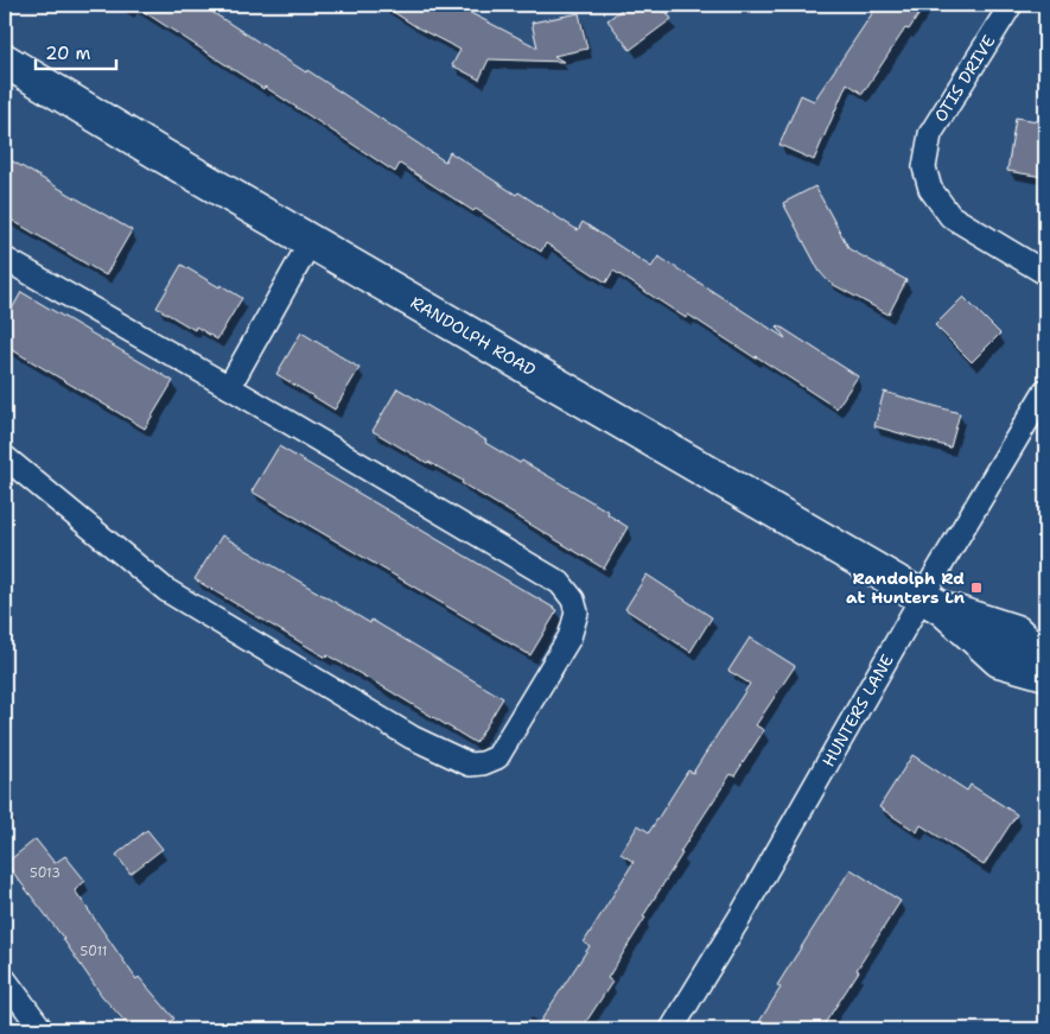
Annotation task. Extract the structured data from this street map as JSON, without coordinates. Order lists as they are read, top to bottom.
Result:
{
  "streets": {
    "main road": ["RANDOLPH ROAD"],
    "street": ["OTIS DRIVE", "HUNTERS LANE"]
  },
  "crossings": [
    ["RANDOLPH ROAD", "HUNTERS LANE"]
  ],
  "places": {
    "transit": ["Randolph Rd at Hunters Ln"]
  },
  "house_numbers": ["5013", "5011"],
  "scale_bar": "20 m"
}
